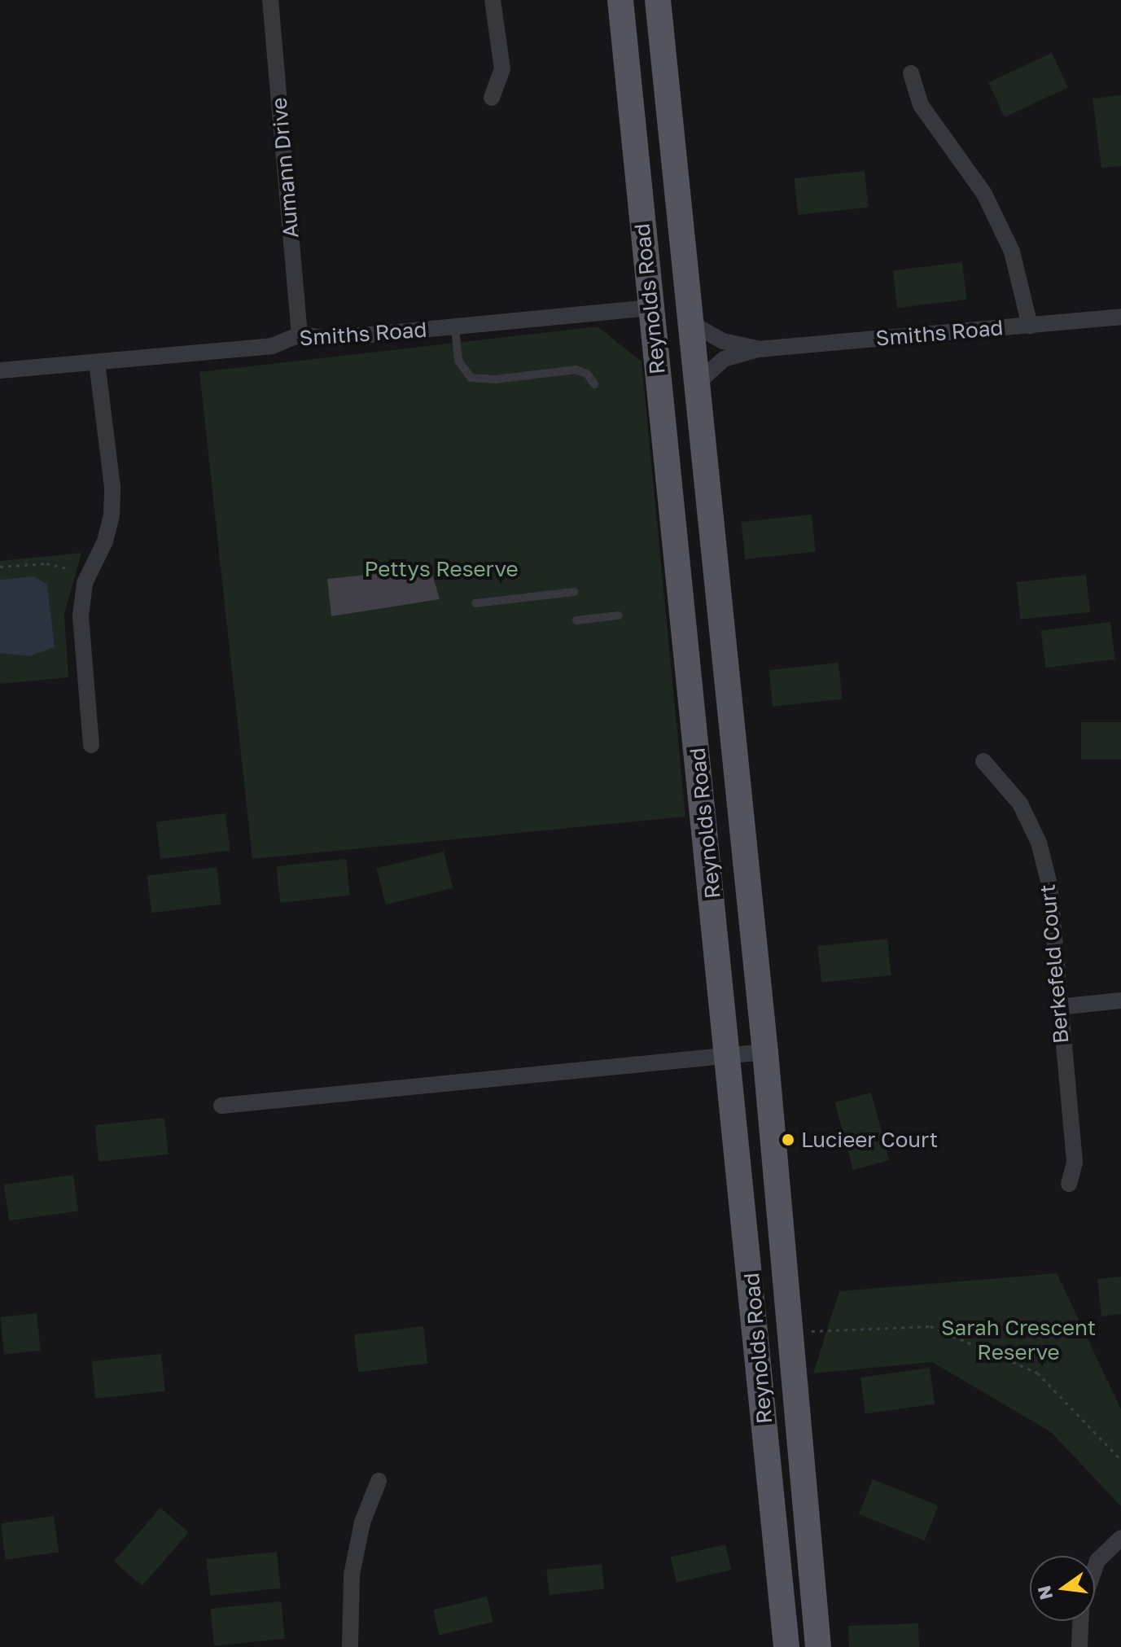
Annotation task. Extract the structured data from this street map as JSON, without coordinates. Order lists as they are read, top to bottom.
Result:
{
  "streets": {
    "main road": ["Reynolds Road"],
    "street": ["Aumann Drive", "Smiths Road", "Berkefeld Court"]
  },
  "crossings": [
    ["Aumann Drive", "Smiths Road"],
    ["Reynolds Road", "Smiths Road"]
  ],
  "parks": ["Pettys Reserve", "Sarah Crescent Reserve"],
  "places": ["Lucieer Court"],
  "north": "left"
}
